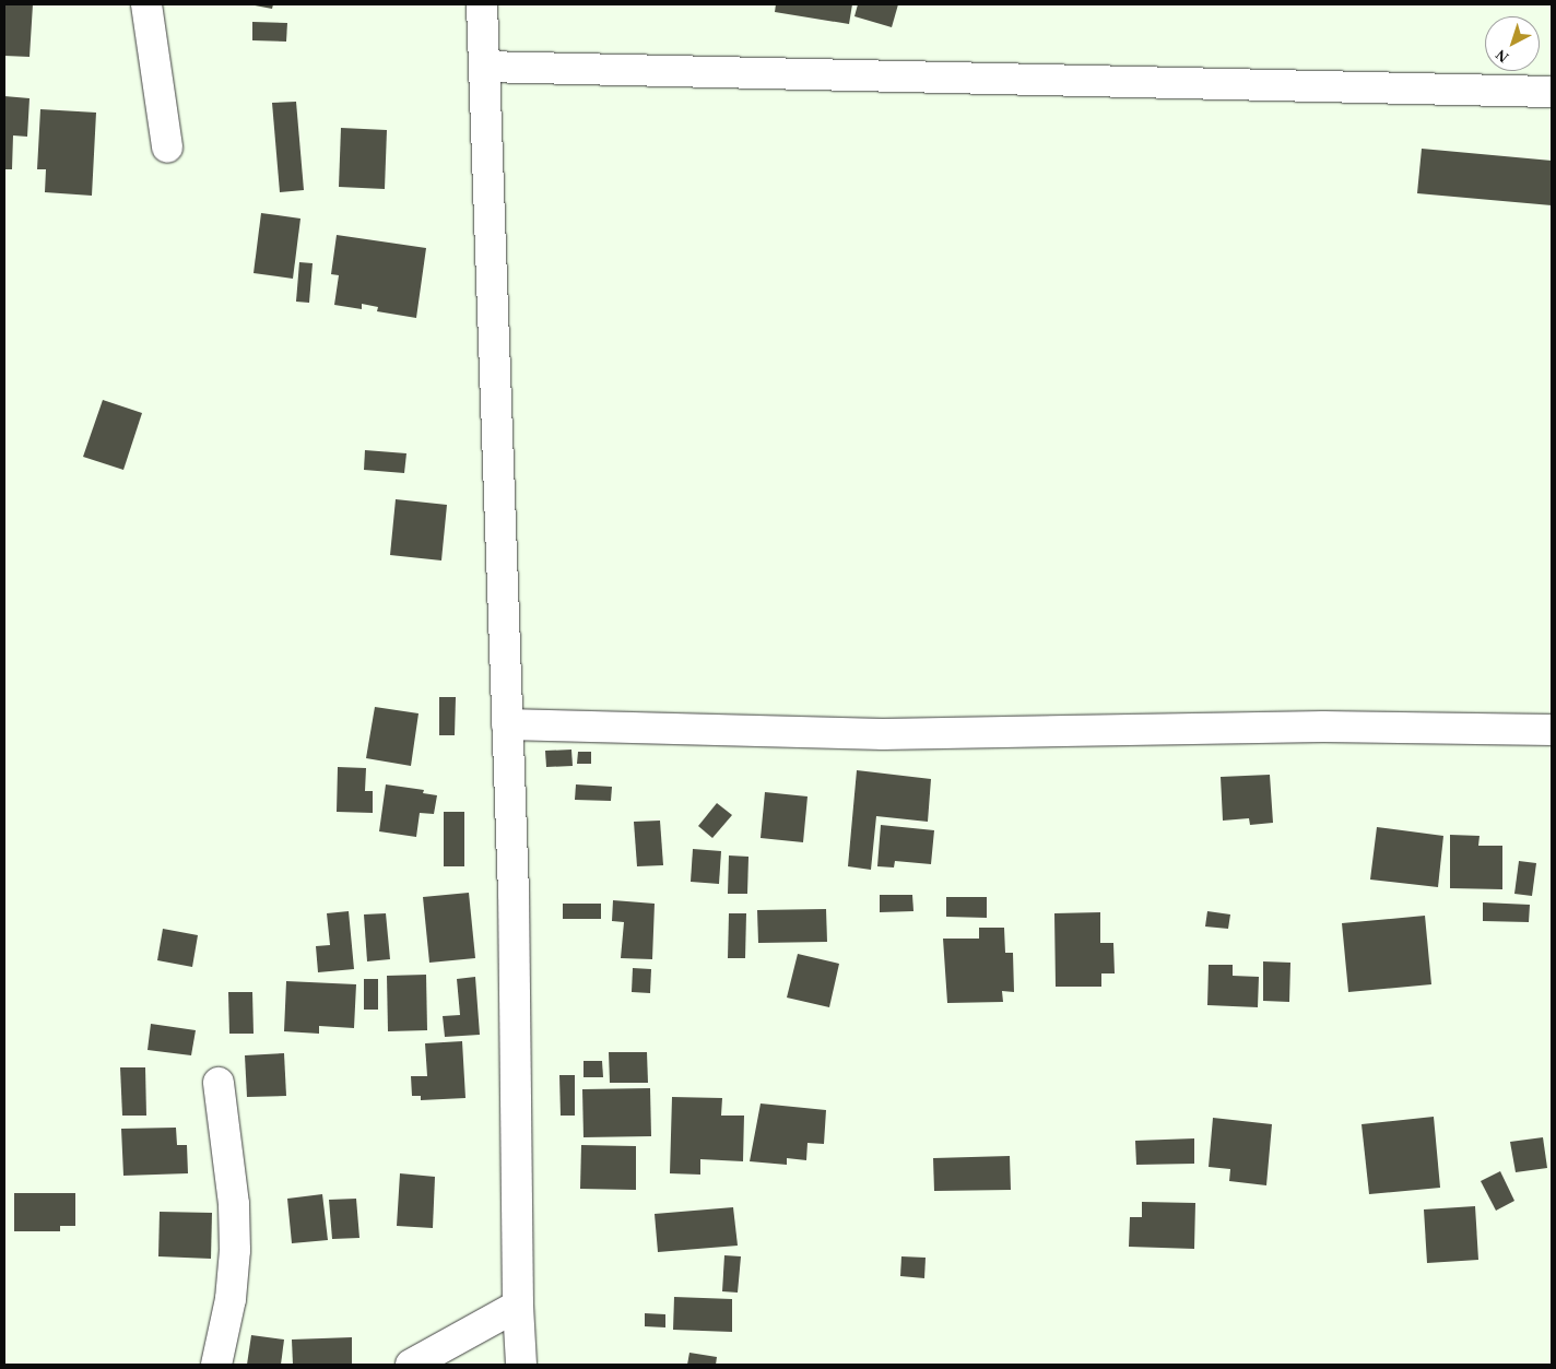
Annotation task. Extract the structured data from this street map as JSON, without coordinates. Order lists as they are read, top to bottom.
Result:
{
  "north": "bottom left"
}
